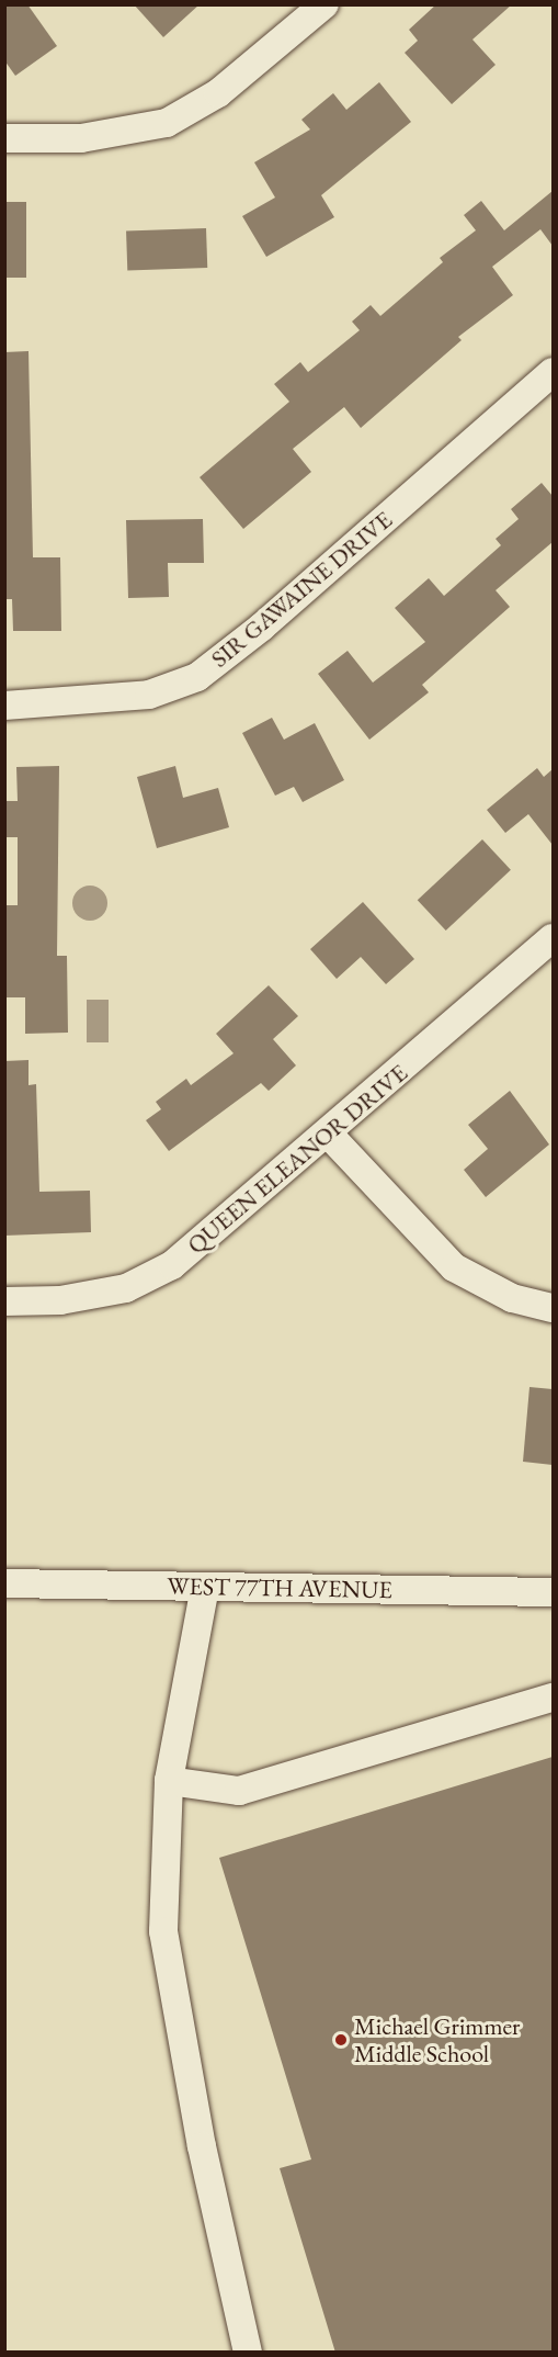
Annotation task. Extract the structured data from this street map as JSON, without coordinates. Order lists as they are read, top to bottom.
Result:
{
  "streets": {
    "street": ["SIR GAWAINE DRIVE", "QUEEN ELEANOR DRIVE", "WEST 77TH AVENUE"]
  },
  "places": ["Michael Grimmer Middle School"]
}
